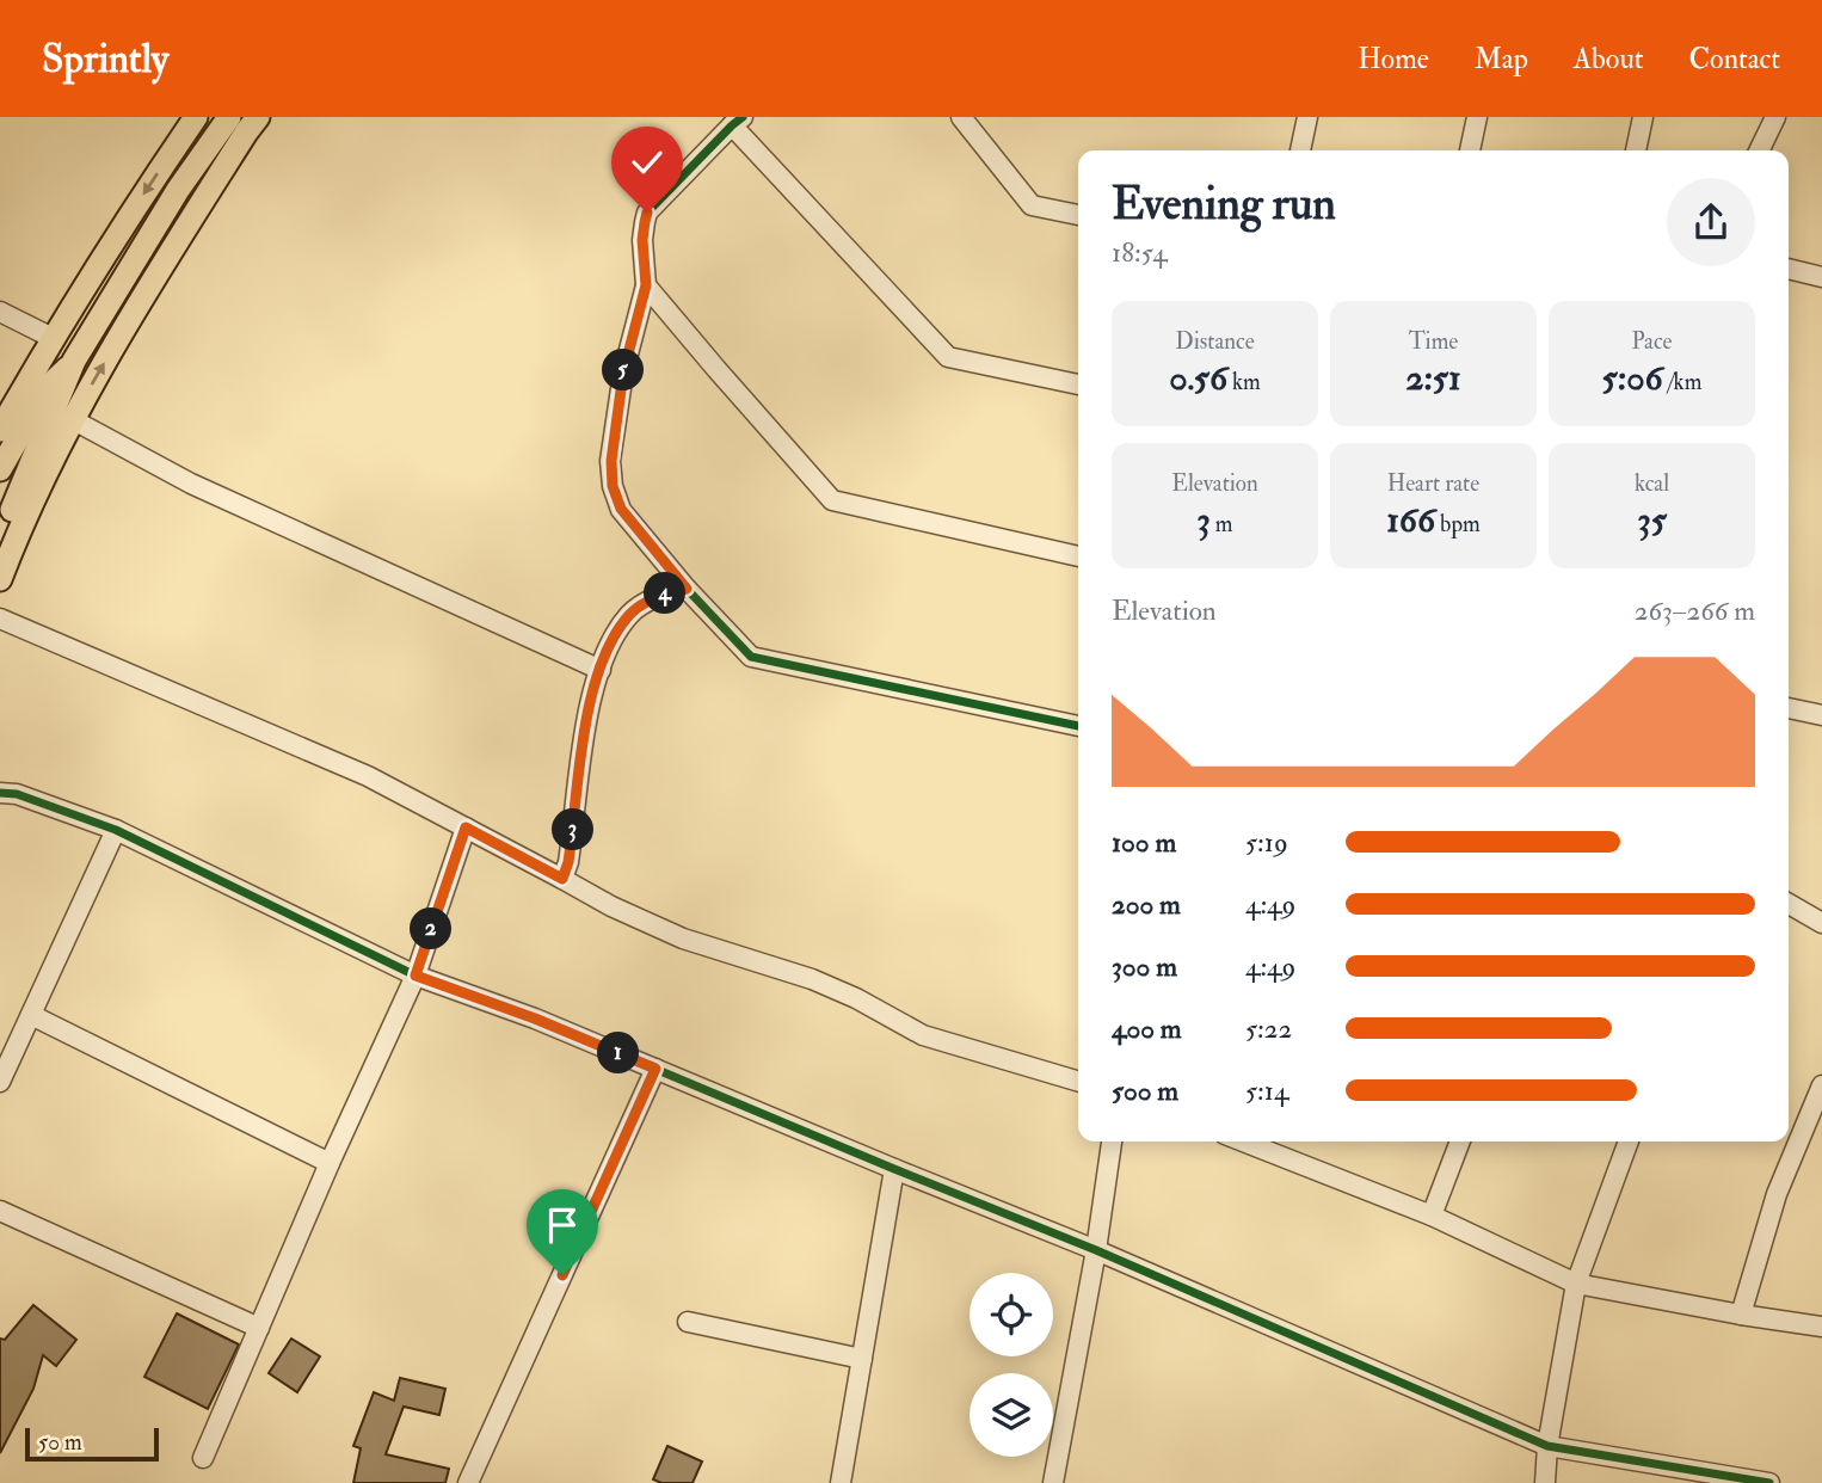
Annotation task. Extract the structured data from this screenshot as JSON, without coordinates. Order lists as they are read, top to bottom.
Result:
{
  "scale_bar": "50 m",
  "page": {
    "header": "Sprintly",
    "nav": [
      "Home",
      "Map",
      "About",
      "Contact"
    ],
    "heading": ["Evening run", "18:54"],
    "stats": [
      ["Distance", "0.56 km"],
      ["Time", "2:51"],
      ["Pace", "5:06 /km"],
      ["Elevation", "3 m"],
      ["Heart rate", "166 bpm"],
      ["kcal", "35"]
    ],
    "pins": [
      "5",
      "4",
      "3",
      "2",
      "1"
    ],
    "chart": ["Elevation", "263–266 m"],
    "list": [
      {
        "name": "100 m",
        "note": "5:19"
      },
      {
        "name": "200 m",
        "note": "4:49"
      },
      {
        "name": "300 m",
        "note": "4:49"
      },
      {
        "name": "400 m",
        "note": "5:22"
      },
      {
        "name": "500 m",
        "note": "5:14"
      }
    ],
    "scale": "50 m"
  }
}
